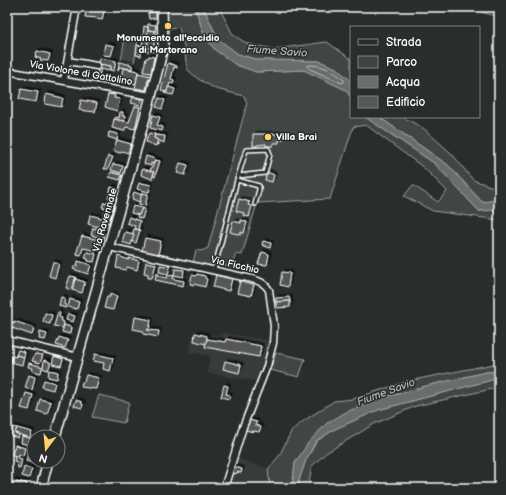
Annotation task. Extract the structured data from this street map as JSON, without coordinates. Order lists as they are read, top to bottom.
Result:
{
  "streets": {
    "main road": ["Via Ravennate"],
    "street": ["Via Violone di Gattolino", "Via Ficchio"]
  },
  "crossings": [
    ["Via Violone di Gattolino", "Via Ravennate"],
    ["Via Ravennate", "Via Ficchio"]
  ],
  "water": ["Fiume Savio"],
  "places": ["Monumento all'eccidio di Martorano", "Villa Brai"],
  "legend": [
    "Strada",
    "Parco",
    "Acqua",
    "Edificio"
  ],
  "north": "bottom"
}
